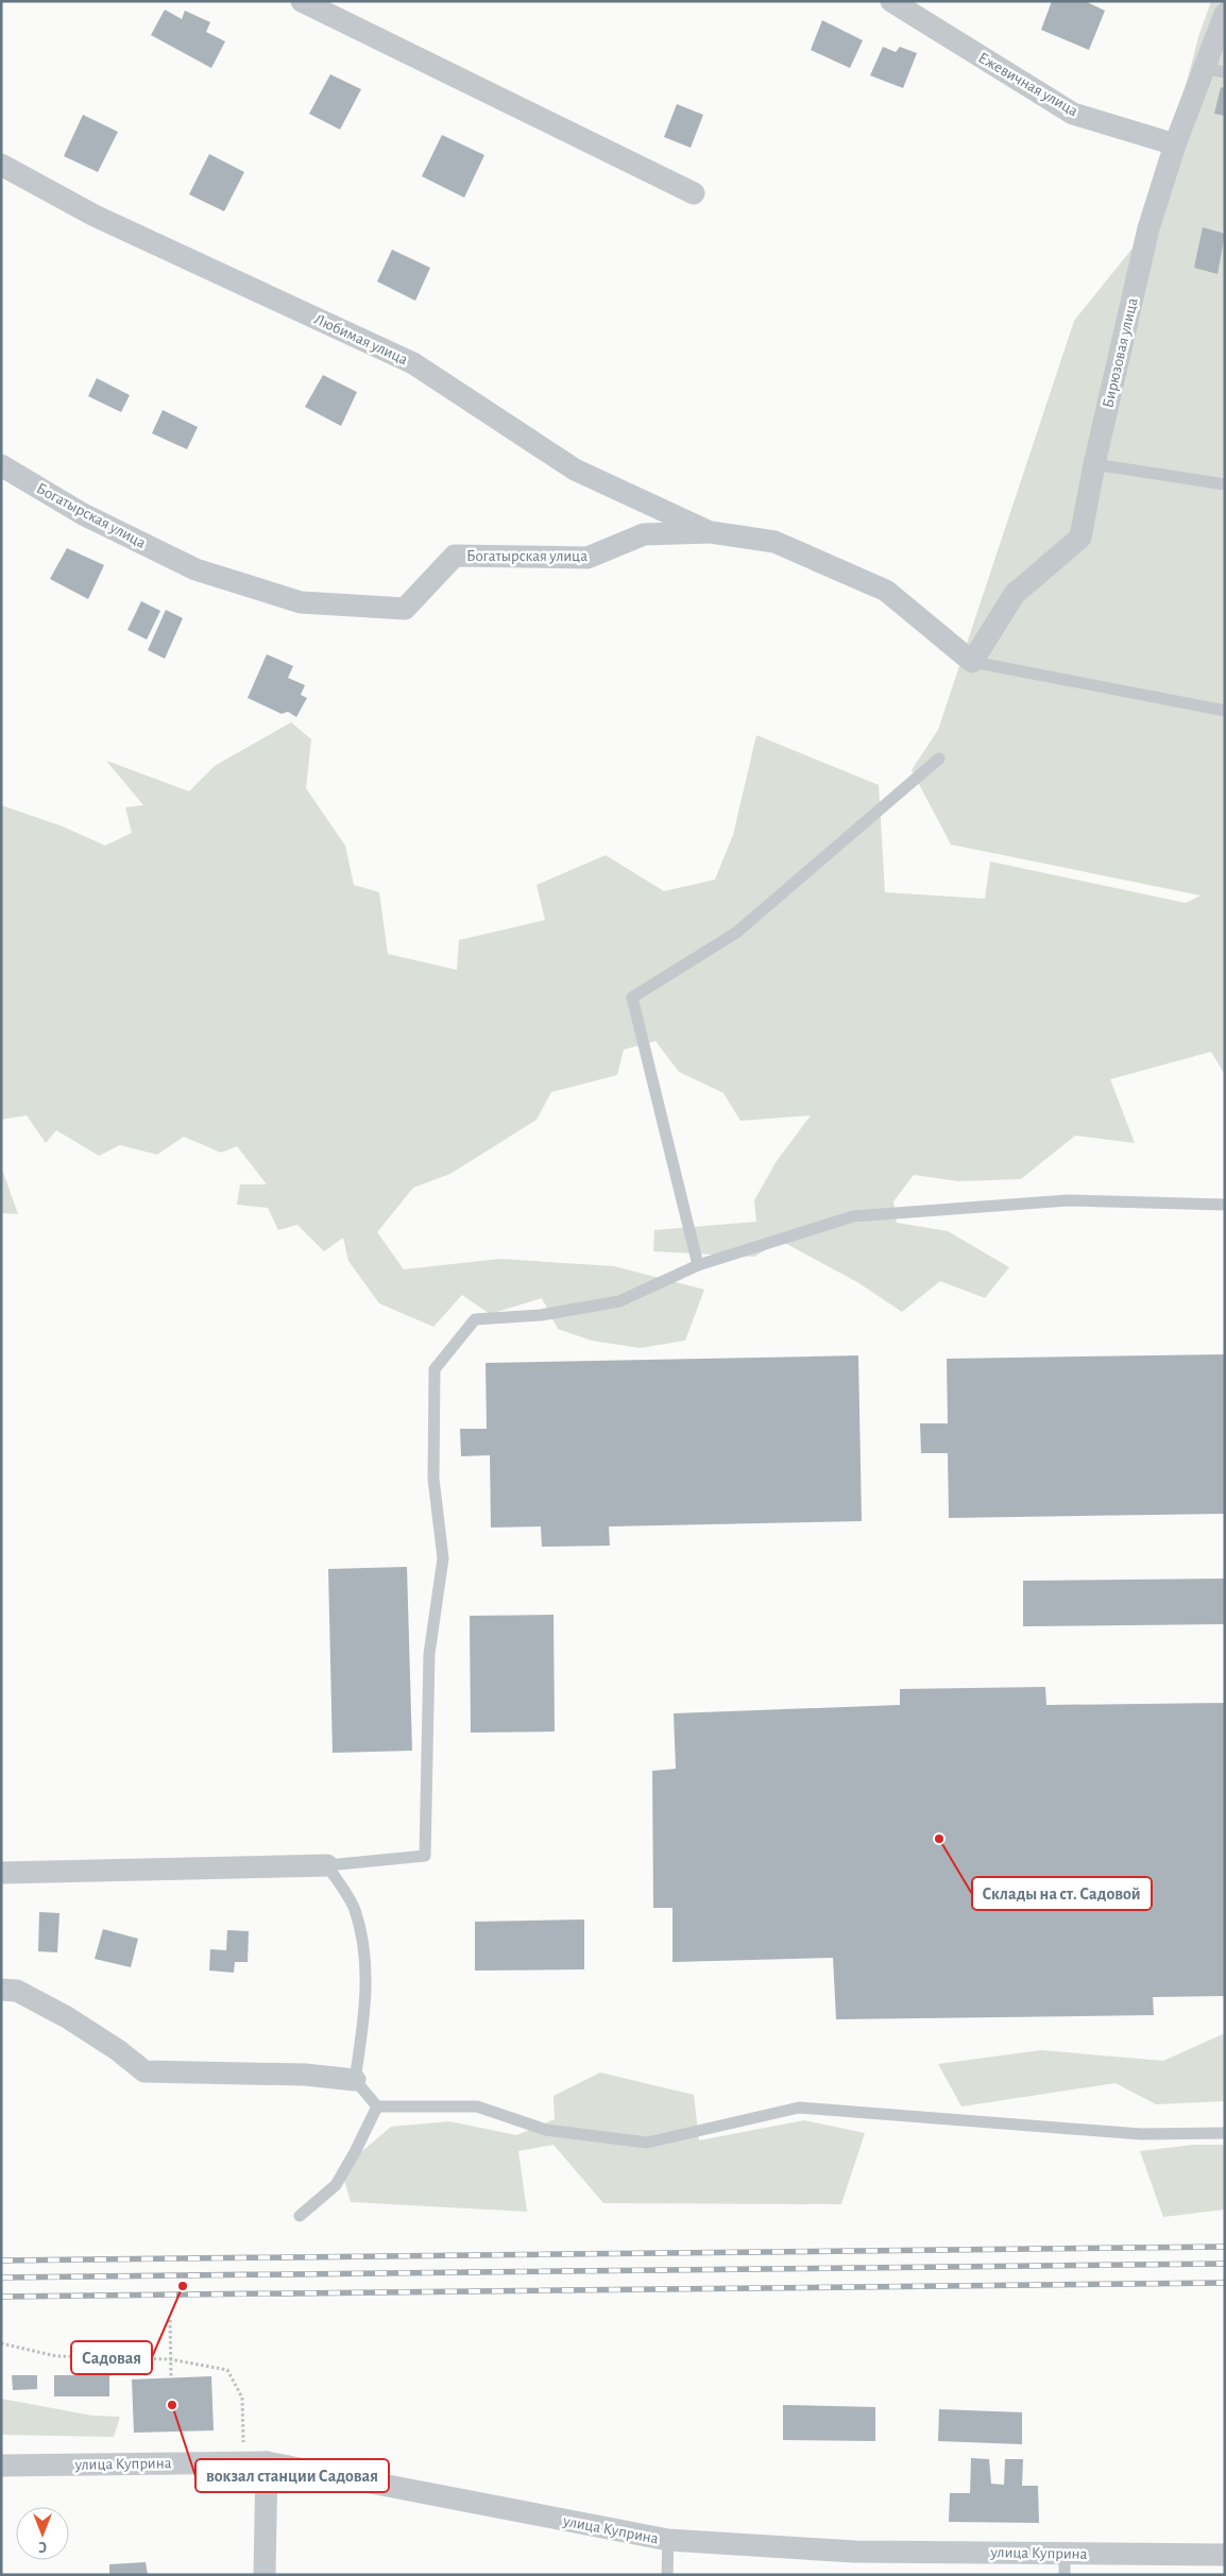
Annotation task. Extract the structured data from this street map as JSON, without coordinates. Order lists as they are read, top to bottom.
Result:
{
  "streets": {
    "street": [
      "Ежевичная улица",
      "Любимая улица",
      "Бирюзовая улица",
      "Богатырская улица",
      "улица Куприна"
    ]
  },
  "crossings": [
    ["Ежевичная улица", "Бирюзовая улица"],
    ["Любимая улица", "Богатырская улица"],
    ["Бирюзовая улица", "Богатырская улица"]
  ],
  "places": ["Склады на ст. Садовой", "Садовая", "вокзал станции Садовая"],
  "north": "bottom"
}
